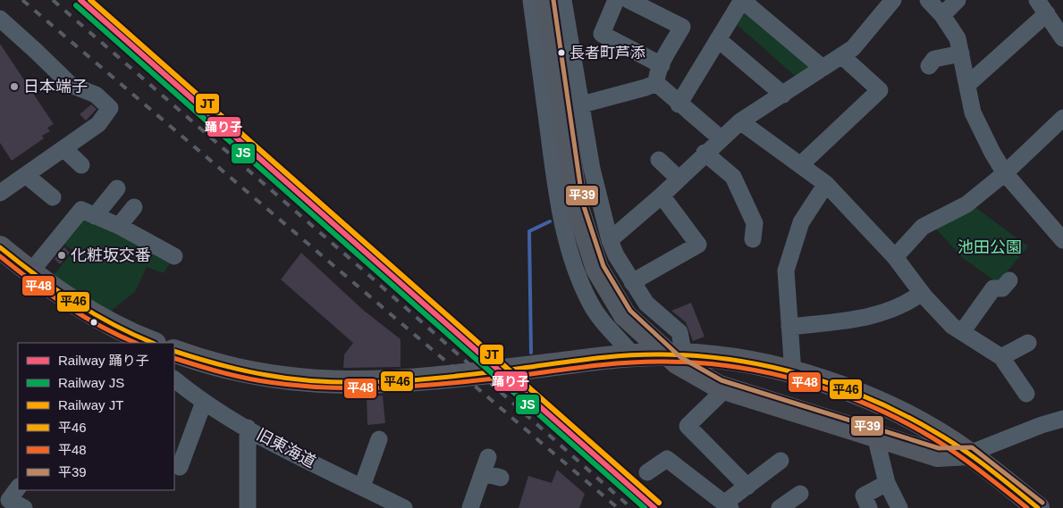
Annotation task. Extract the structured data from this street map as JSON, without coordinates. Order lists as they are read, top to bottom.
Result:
{
  "streets": {
    "street": ["旧東海道"]
  },
  "parks": ["池田公園"],
  "places": ["長者町芦添", "日本端子", "化粧坂交番"],
  "lines": [
    "rail line 踊り子",
    "rail line JT",
    "transit line 平39",
    "rail line JS",
    "transit line 平46",
    "transit line 平48"
  ],
  "legend": [
    "Railway 踊り子",
    "Railway JS",
    "Railway JT",
    "平46",
    "平48",
    "平39"
  ]
}
